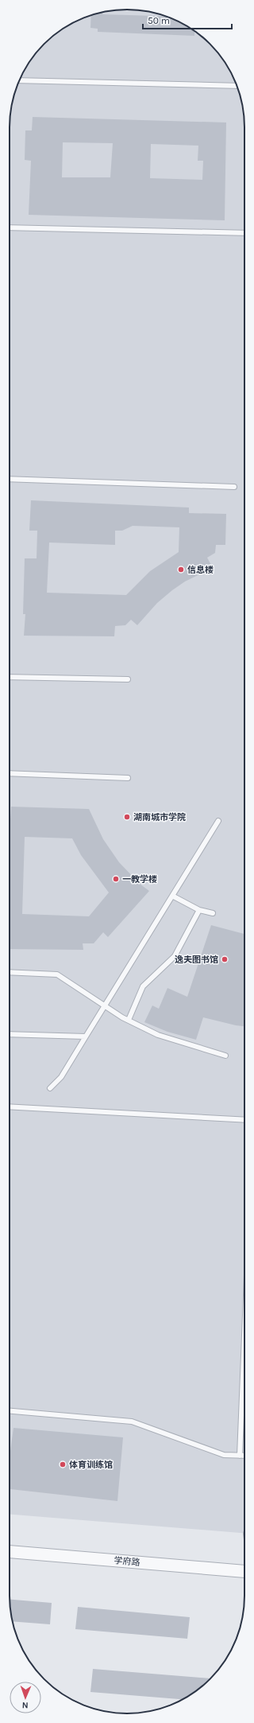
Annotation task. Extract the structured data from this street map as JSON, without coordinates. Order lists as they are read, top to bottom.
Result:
{
  "streets": {
    "street": ["学府路"]
  },
  "places": [
    "信息楼",
    "湖南城市学院",
    "一教学楼",
    "逸夫图书馆",
    "体育训练馆"
  ],
  "scale_bar": "50 m",
  "north": "bottom"
}
